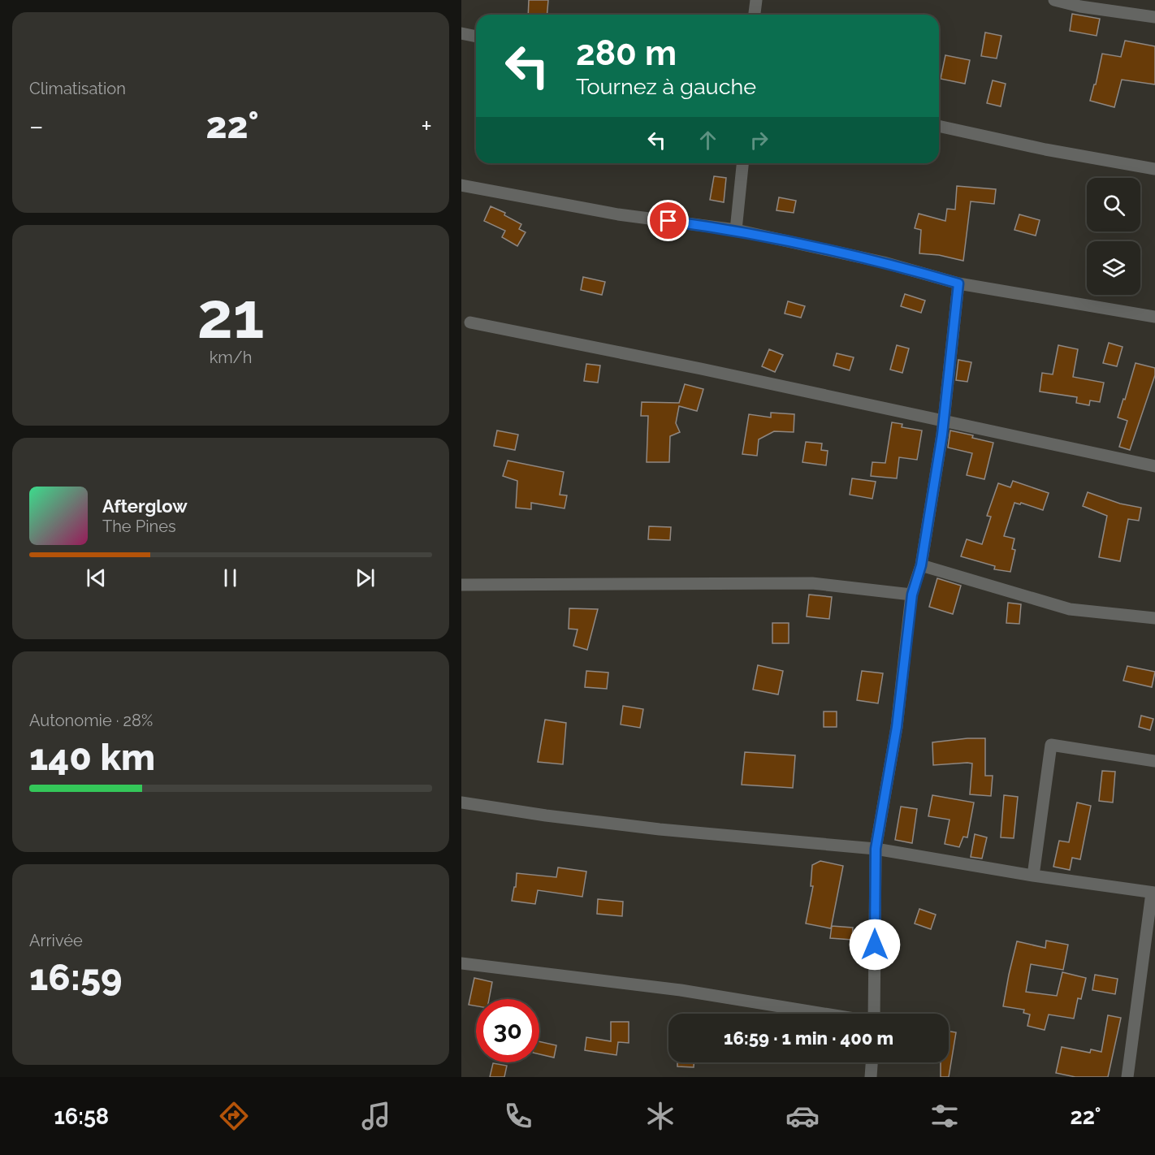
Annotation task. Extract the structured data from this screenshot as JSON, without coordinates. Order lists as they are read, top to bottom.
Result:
{
  "page": {
    "tile": [
      "Climatisation",
      ["21", "km/h"],
      ["Autonomie · 28%", "140 km"],
      ["Arrivée", "16:59"]
    ],
    "turn": ["280 m", "Tournez à gauche"],
    "heat": ["−", "22°", "+"],
    "song": ["Afterglow", "The Pines"],
    "limit": "30",
    "trip": "16:59 · 1 min · 400 m",
    "tabs": ["16:58", "22°"]
  }
}
